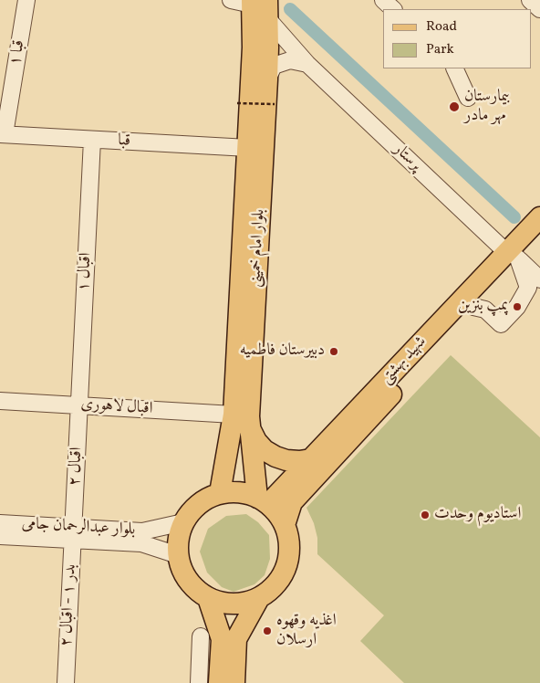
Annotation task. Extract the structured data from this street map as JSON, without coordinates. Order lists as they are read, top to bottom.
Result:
{
  "streets": {
    "main road": ["بلوار امام خمینی", "شهید بهشتی"],
    "street": [
      "قبا ۱",
      "قبا",
      "پرستار",
      "اقبال ۱",
      "اقبال لاهوری",
      "اقبال ۲",
      "بلوار عبدالرحمان جامی",
      "بدر ۱ - اقبال ۲"
    ]
  },
  "crossings": [
    ["قبا ۱", "قبا"],
    ["قبا", "بلوار امام خمینی"],
    ["قبا", "اقبال ۱"],
    ["پرستار", "بلوار امام خمینی"],
    ["پرستار", "شهید بهشتی"],
    ["بلوار امام خمینی", "شهید بهشتی"],
    ["بلوار امام خمینی", "اقبال لاهوری"],
    ["بلوار امام خمینی", "بلوار عبدالرحمان جامی"],
    ["اقبال ۱", "اقبال لاهوری"],
    ["اقبال ۱", "اقبال ۲"],
    ["شهید بهشتی", "بلوار عبدالرحمان جامی"],
    ["اقبال لاهوری", "اقبال ۲"],
    ["اقبال ۲", "بلوار عبدالرحمان جامی"],
    ["اقبال ۲", "بدر ۱ - اقبال ۲"],
    ["بلوار عبدالرحمان جامی", "بدر ۱ - اقبال ۲"]
  ],
  "places": [
    "بیمارستان مهر مادر",
    "پمپ بنزین",
    "دبیرستان فاطمیه",
    "استادیوم وحدت",
    "اغذیه وقهوه ارسلان"
  ],
  "legend": ["Road", "Park"]
}
